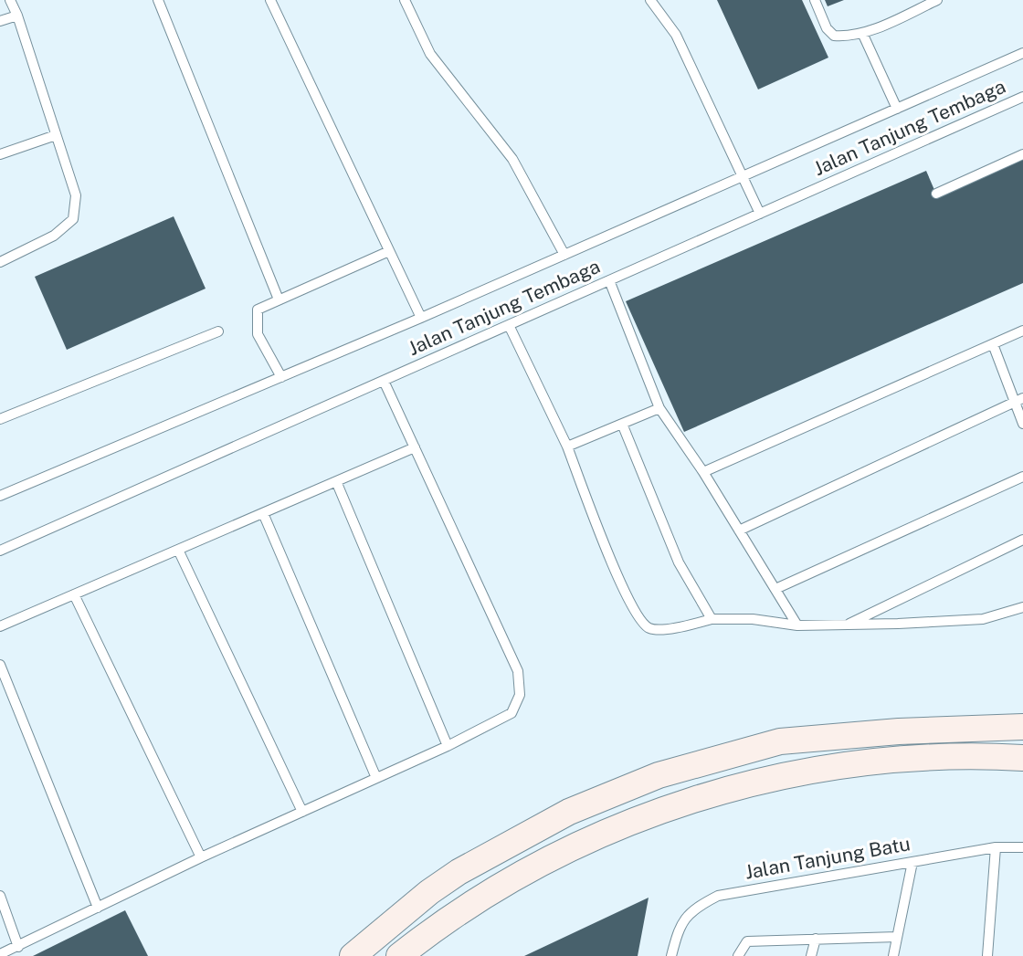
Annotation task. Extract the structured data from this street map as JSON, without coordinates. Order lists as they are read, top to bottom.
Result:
{
  "streets": {
    "lane": ["Jalan Tanjung Tembaga", "Jalan Tanjung Batu"]
  }
}
